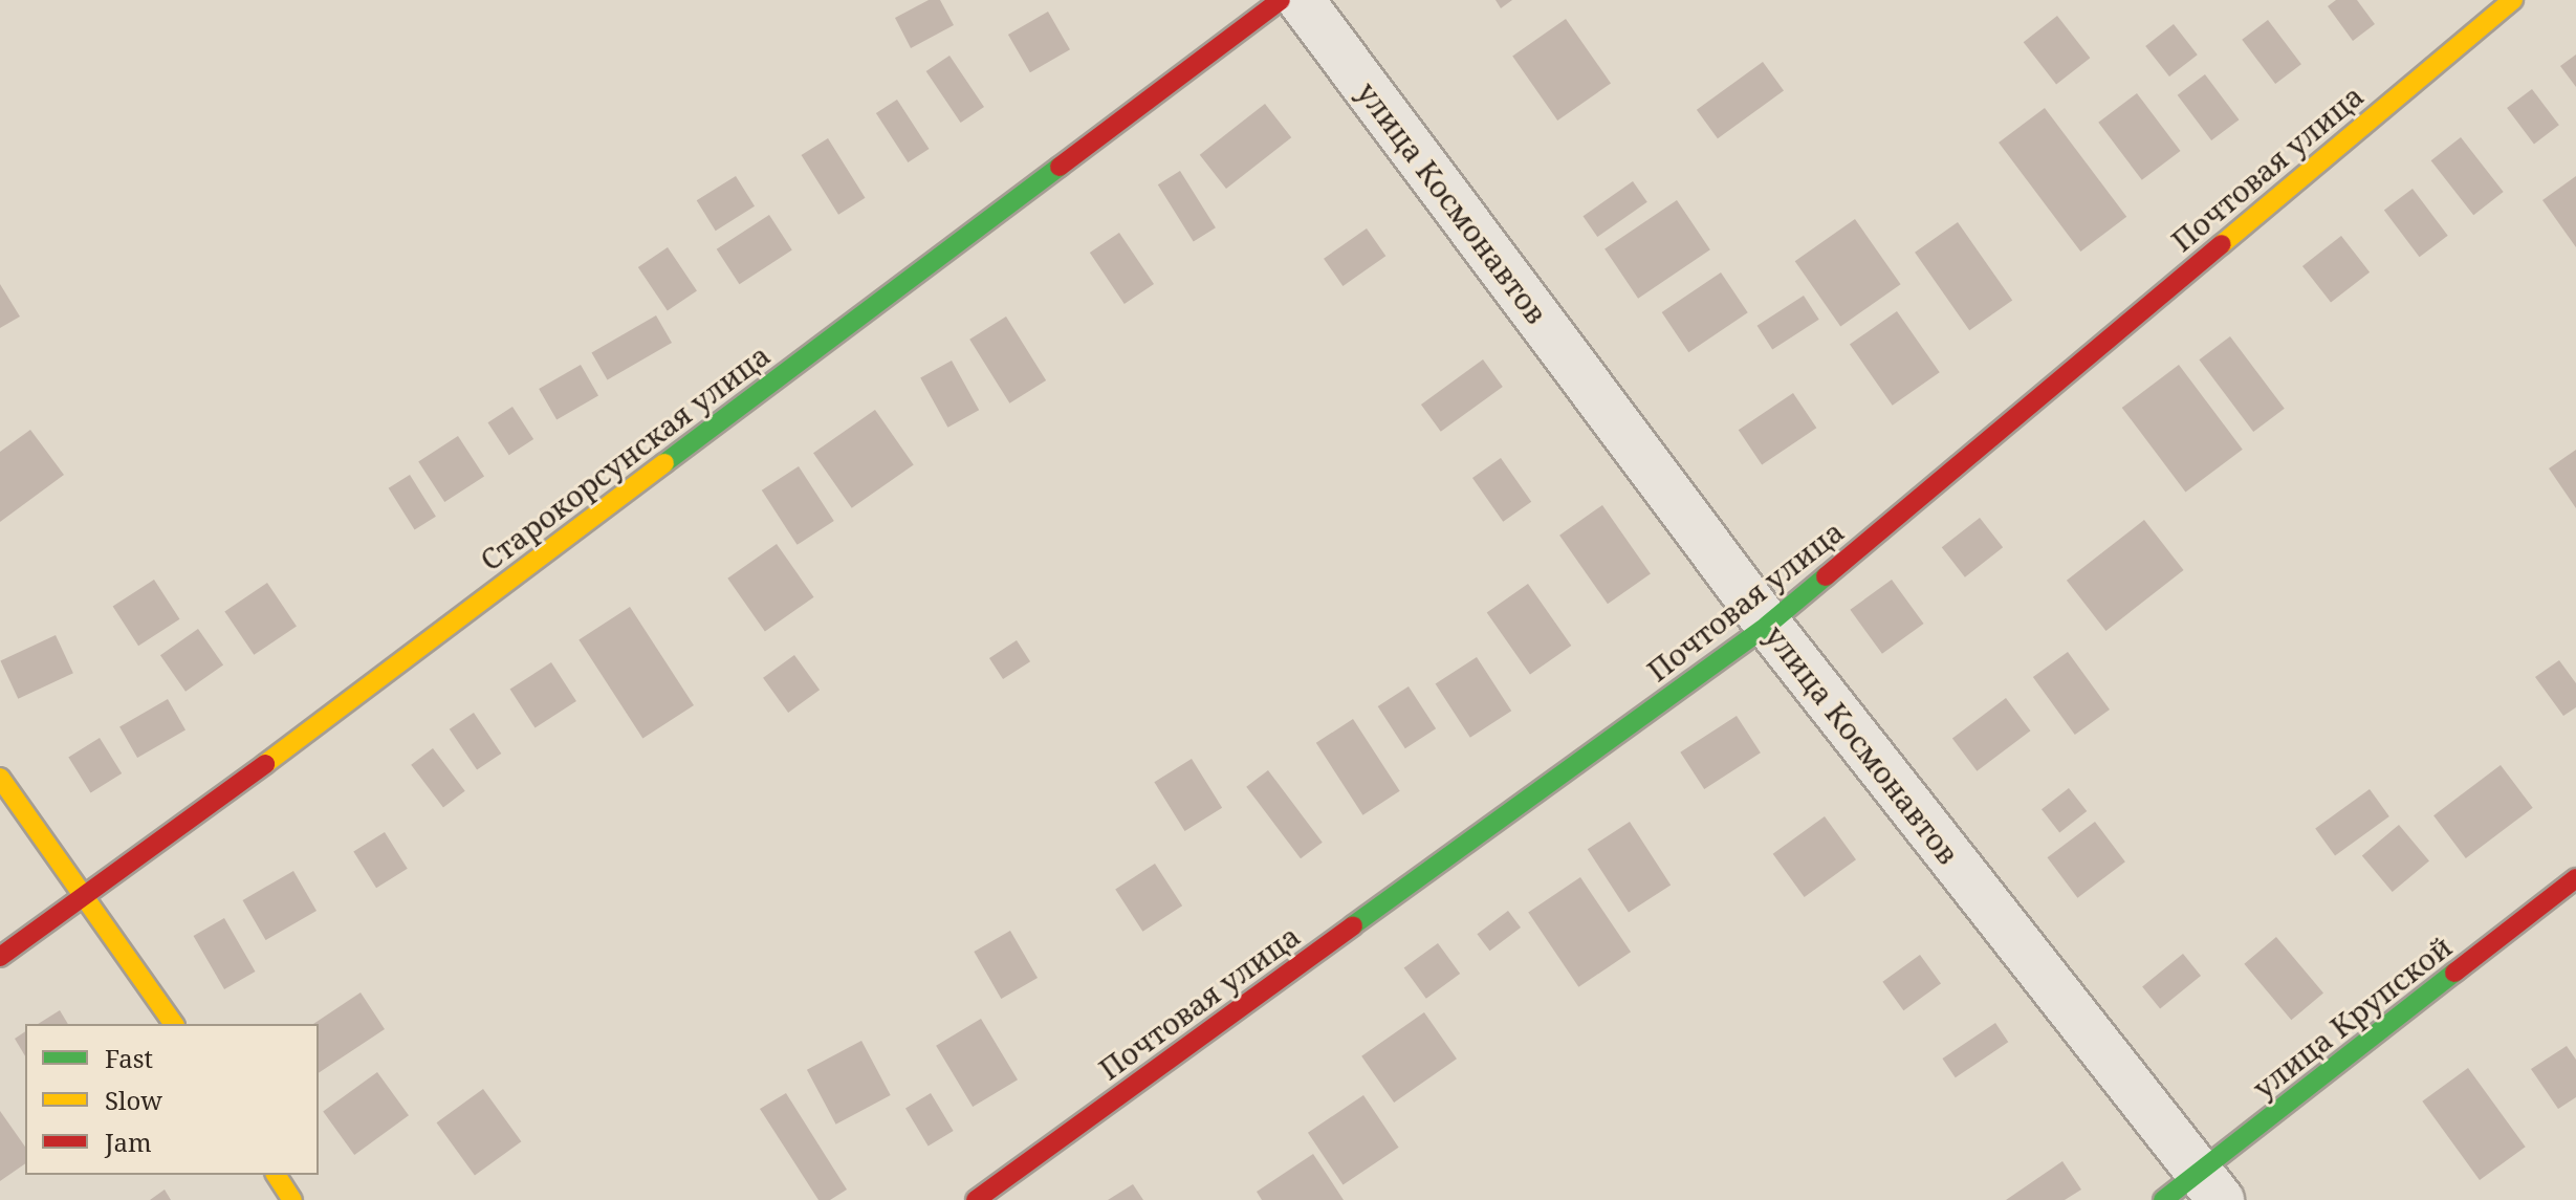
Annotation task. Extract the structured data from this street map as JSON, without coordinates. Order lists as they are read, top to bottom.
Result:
{
  "streets": {
    "street": [
      "Почтовая улица",
      "улица Космонавтов",
      "Старокорсунская улица",
      "улица Крупской"
    ]
  },
  "crossings": [
    ["Почтовая улица", "улица Космонавтов"],
    ["улица Космонавтов", "улица Крупской"]
  ],
  "legend": ["Fast", "Slow", "Jam"]
}
